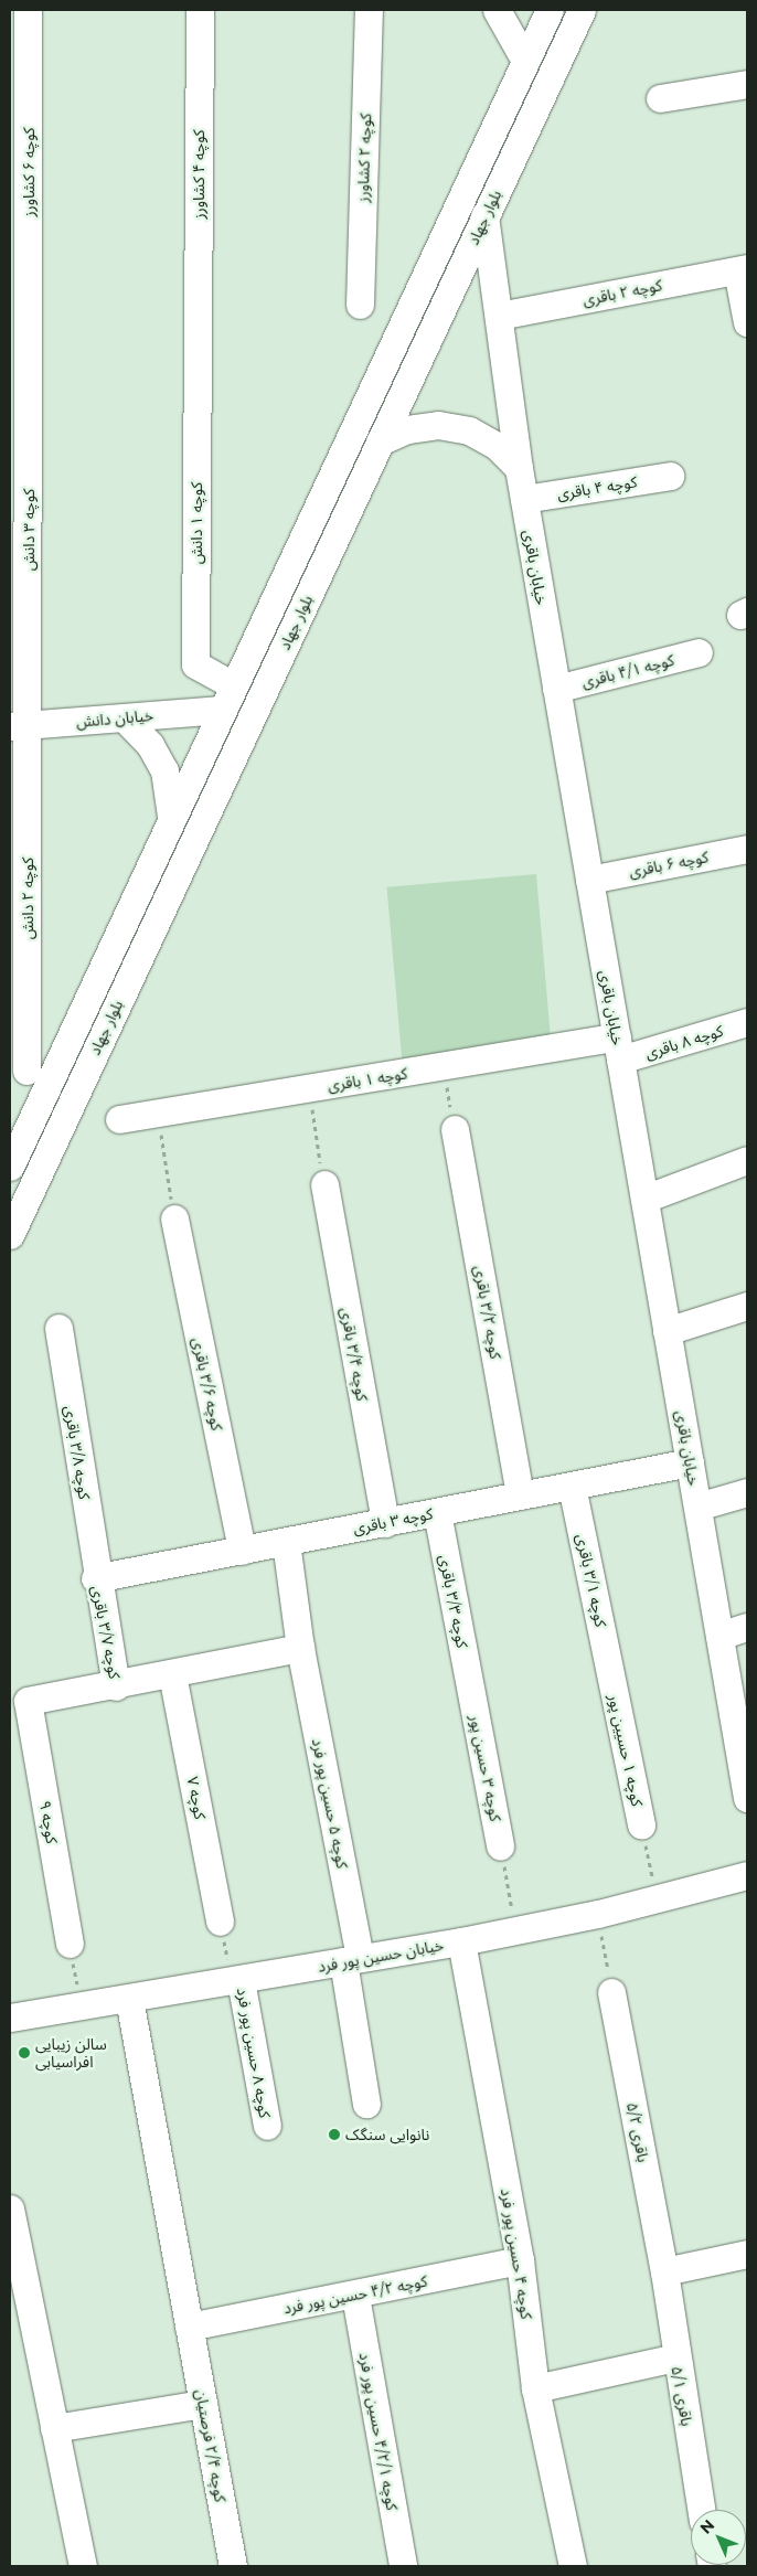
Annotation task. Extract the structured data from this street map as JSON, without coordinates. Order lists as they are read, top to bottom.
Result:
{
  "streets": {
    "street": [
      "کوچه ۲ کشاورز",
      "کوچه ۶ کشاورز",
      "کوچه ۴ کشاورز",
      "بلوار جهاد",
      "کوچه ۲ باقری",
      "کوچه ۴ باقری",
      "کوچه ۱ دانش",
      "کوچه ۳ دانش",
      "خیابان باقری",
      "کوچه ۴/۱ باقری",
      "خیابان دانش",
      "کوچه ۶ باقری",
      "کوچه ۲ دانش",
      "کوچه ۸ باقری",
      "کوچه ۱ باقری",
      "کوچه ۳/۲ باقری",
      "کوچه ۳/۴ باقری",
      "کوچه ۳/۶ باقری",
      "کوچه ۳/۸ باقری",
      "کوچه ۳ باقری",
      "کوچه ۳/۱ باقری",
      "کوچه ۳/۳ باقری",
      "کوچه ۳/۷ باقری",
      "کوچه ۱ حسیین پور",
      "کوچه ۳ حسین پور",
      "کوچه ۷",
      "کوچه ۵ حسین پور فرد",
      "کوچه ۹",
      "خیابان حسین پور فرد",
      "کوچه ۸ حسین پور فرد",
      "باقری ۵/۲",
      "کوچه ۴ حسین پور فرد",
      "کوچه ۴/۲ حسین پور فرد",
      "باقری ۵/۱",
      "کوچه ۴/۲/۱ حسین پور فرد",
      "کوچه ۲/۴ فرصتیان"
    ]
  },
  "crossings": [
    ["کوچه ۶ کشاورز", "کوچه ۳ دانش"],
    ["کوچه ۴ کشاورز", "کوچه ۱ دانش"],
    ["بلوار جهاد", "کوچه ۱ دانش"],
    ["بلوار جهاد", "خیابان باقری"],
    ["بلوار جهاد", "خیابان دانش"],
    ["کوچه ۲ باقری", "خیابان باقری"],
    ["کوچه ۴ باقری", "خیابان باقری"],
    ["کوچه ۳ دانش", "خیابان دانش"],
    ["کوچه ۳ دانش", "کوچه ۲ دانش"],
    ["خیابان باقری", "کوچه ۴/۱ باقری"],
    ["خیابان باقری", "کوچه ۶ باقری"],
    ["خیابان باقری", "کوچه ۸ باقری"],
    ["خیابان باقری", "کوچه ۱ باقری"],
    ["خیابان باقری", "کوچه ۳ باقری"],
    ["خیابان دانش", "کوچه ۲ دانش"],
    ["کوچه ۸ باقری", "کوچه ۱ باقری"],
    ["کوچه ۳/۲ باقری", "کوچه ۳ باقری"],
    ["کوچه ۳/۴ باقری", "کوچه ۳ باقری"],
    ["کوچه ۳/۶ باقری", "کوچه ۳ باقری"],
    ["کوچه ۳/۸ باقری", "کوچه ۳ باقری"],
    ["کوچه ۳/۸ باقری", "کوچه ۳/۷ باقری"],
    ["کوچه ۳ باقری", "کوچه ۳/۱ باقری"],
    ["کوچه ۳ باقری", "کوچه ۳/۳ باقری"],
    ["کوچه ۳ باقری", "کوچه ۳/۷ باقری"],
    ["کوچه ۳ باقری", "کوچه ۵ حسین پور فرد"],
    ["کوچه ۳/۱ باقری", "کوچه ۱ حسیین پور"],
    ["کوچه ۳/۳ باقری", "کوچه ۳ حسین پور"],
    ["کوچه ۳/۷ باقری", "کوچه ۹"],
    ["کوچه ۵ حسین پور فرد", "خیابان حسین پور فرد"],
    ["خیابان حسین پور فرد", "کوچه ۸ حسین پور فرد"],
    ["خیابان حسین پور فرد", "کوچه ۴ حسین پور فرد"],
    ["خیابان حسین پور فرد", "کوچه ۲/۴ فرصتیان"],
    ["باقری ۵/۲", "باقری ۵/۱"],
    ["کوچه ۴ حسین پور فرد", "کوچه ۴/۲ حسین پور فرد"],
    ["کوچه ۴/۲ حسین پور فرد", "کوچه ۴/۲/۱ حسین پور فرد"],
    ["کوچه ۴/۲ حسین پور فرد", "کوچه ۲/۴ فرصتیان"]
  ],
  "places": ["سالن زیبایی افراسیابی", "نانوایی سنگک"],
  "north": "top left"
}
